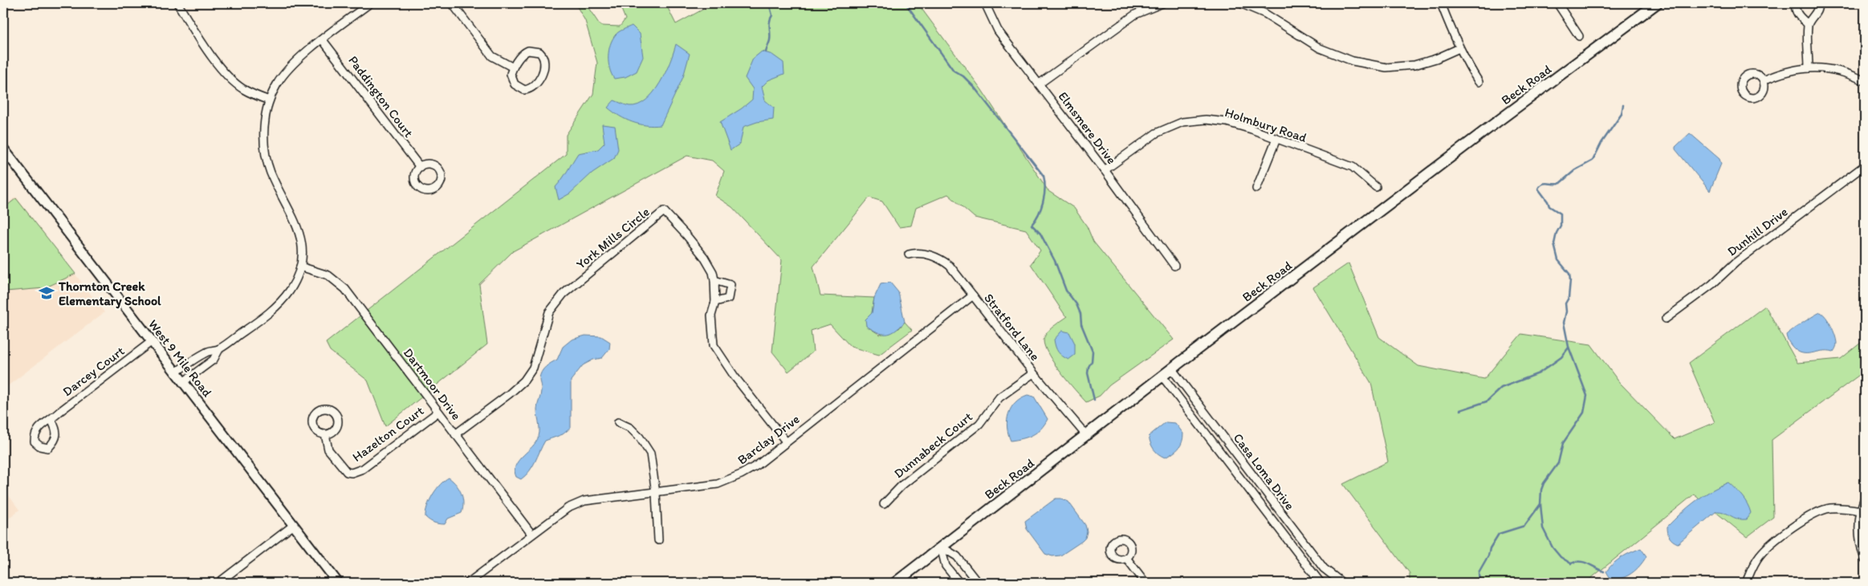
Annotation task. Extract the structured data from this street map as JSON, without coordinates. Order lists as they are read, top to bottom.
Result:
{
  "streets": {
    "main road": ["Beck Road"],
    "street": [
      "Paddington Court",
      "Holmbury Road",
      "Elmsmere Drive",
      "Dunhill Drive",
      "York Mills Circle",
      "Stratford Lane",
      "West 9 Mile Road",
      "Darcey Court",
      "Dartmoor Drive",
      "Hazelton Court",
      "Barclay Drive",
      "Dunnabeck Court",
      "Casa Loma Drive"
    ]
  },
  "crossings": [
    ["Beck Road", "Stratford Lane"],
    ["Beck Road", "Casa Loma Drive"],
    ["Holmbury Road", "Elmsmere Drive"],
    ["York Mills Circle", "Dartmoor Drive"],
    ["York Mills Circle", "Barclay Drive"],
    ["Stratford Lane", "Barclay Drive"],
    ["Stratford Lane", "Dunnabeck Court"],
    ["West 9 Mile Road", "Darcey Court"],
    ["Dartmoor Drive", "Hazelton Court"],
    ["Dartmoor Drive", "Barclay Drive"]
  ],
  "places": {
    "school or university": ["Thornton Creek Elementary School"]
  }
}
